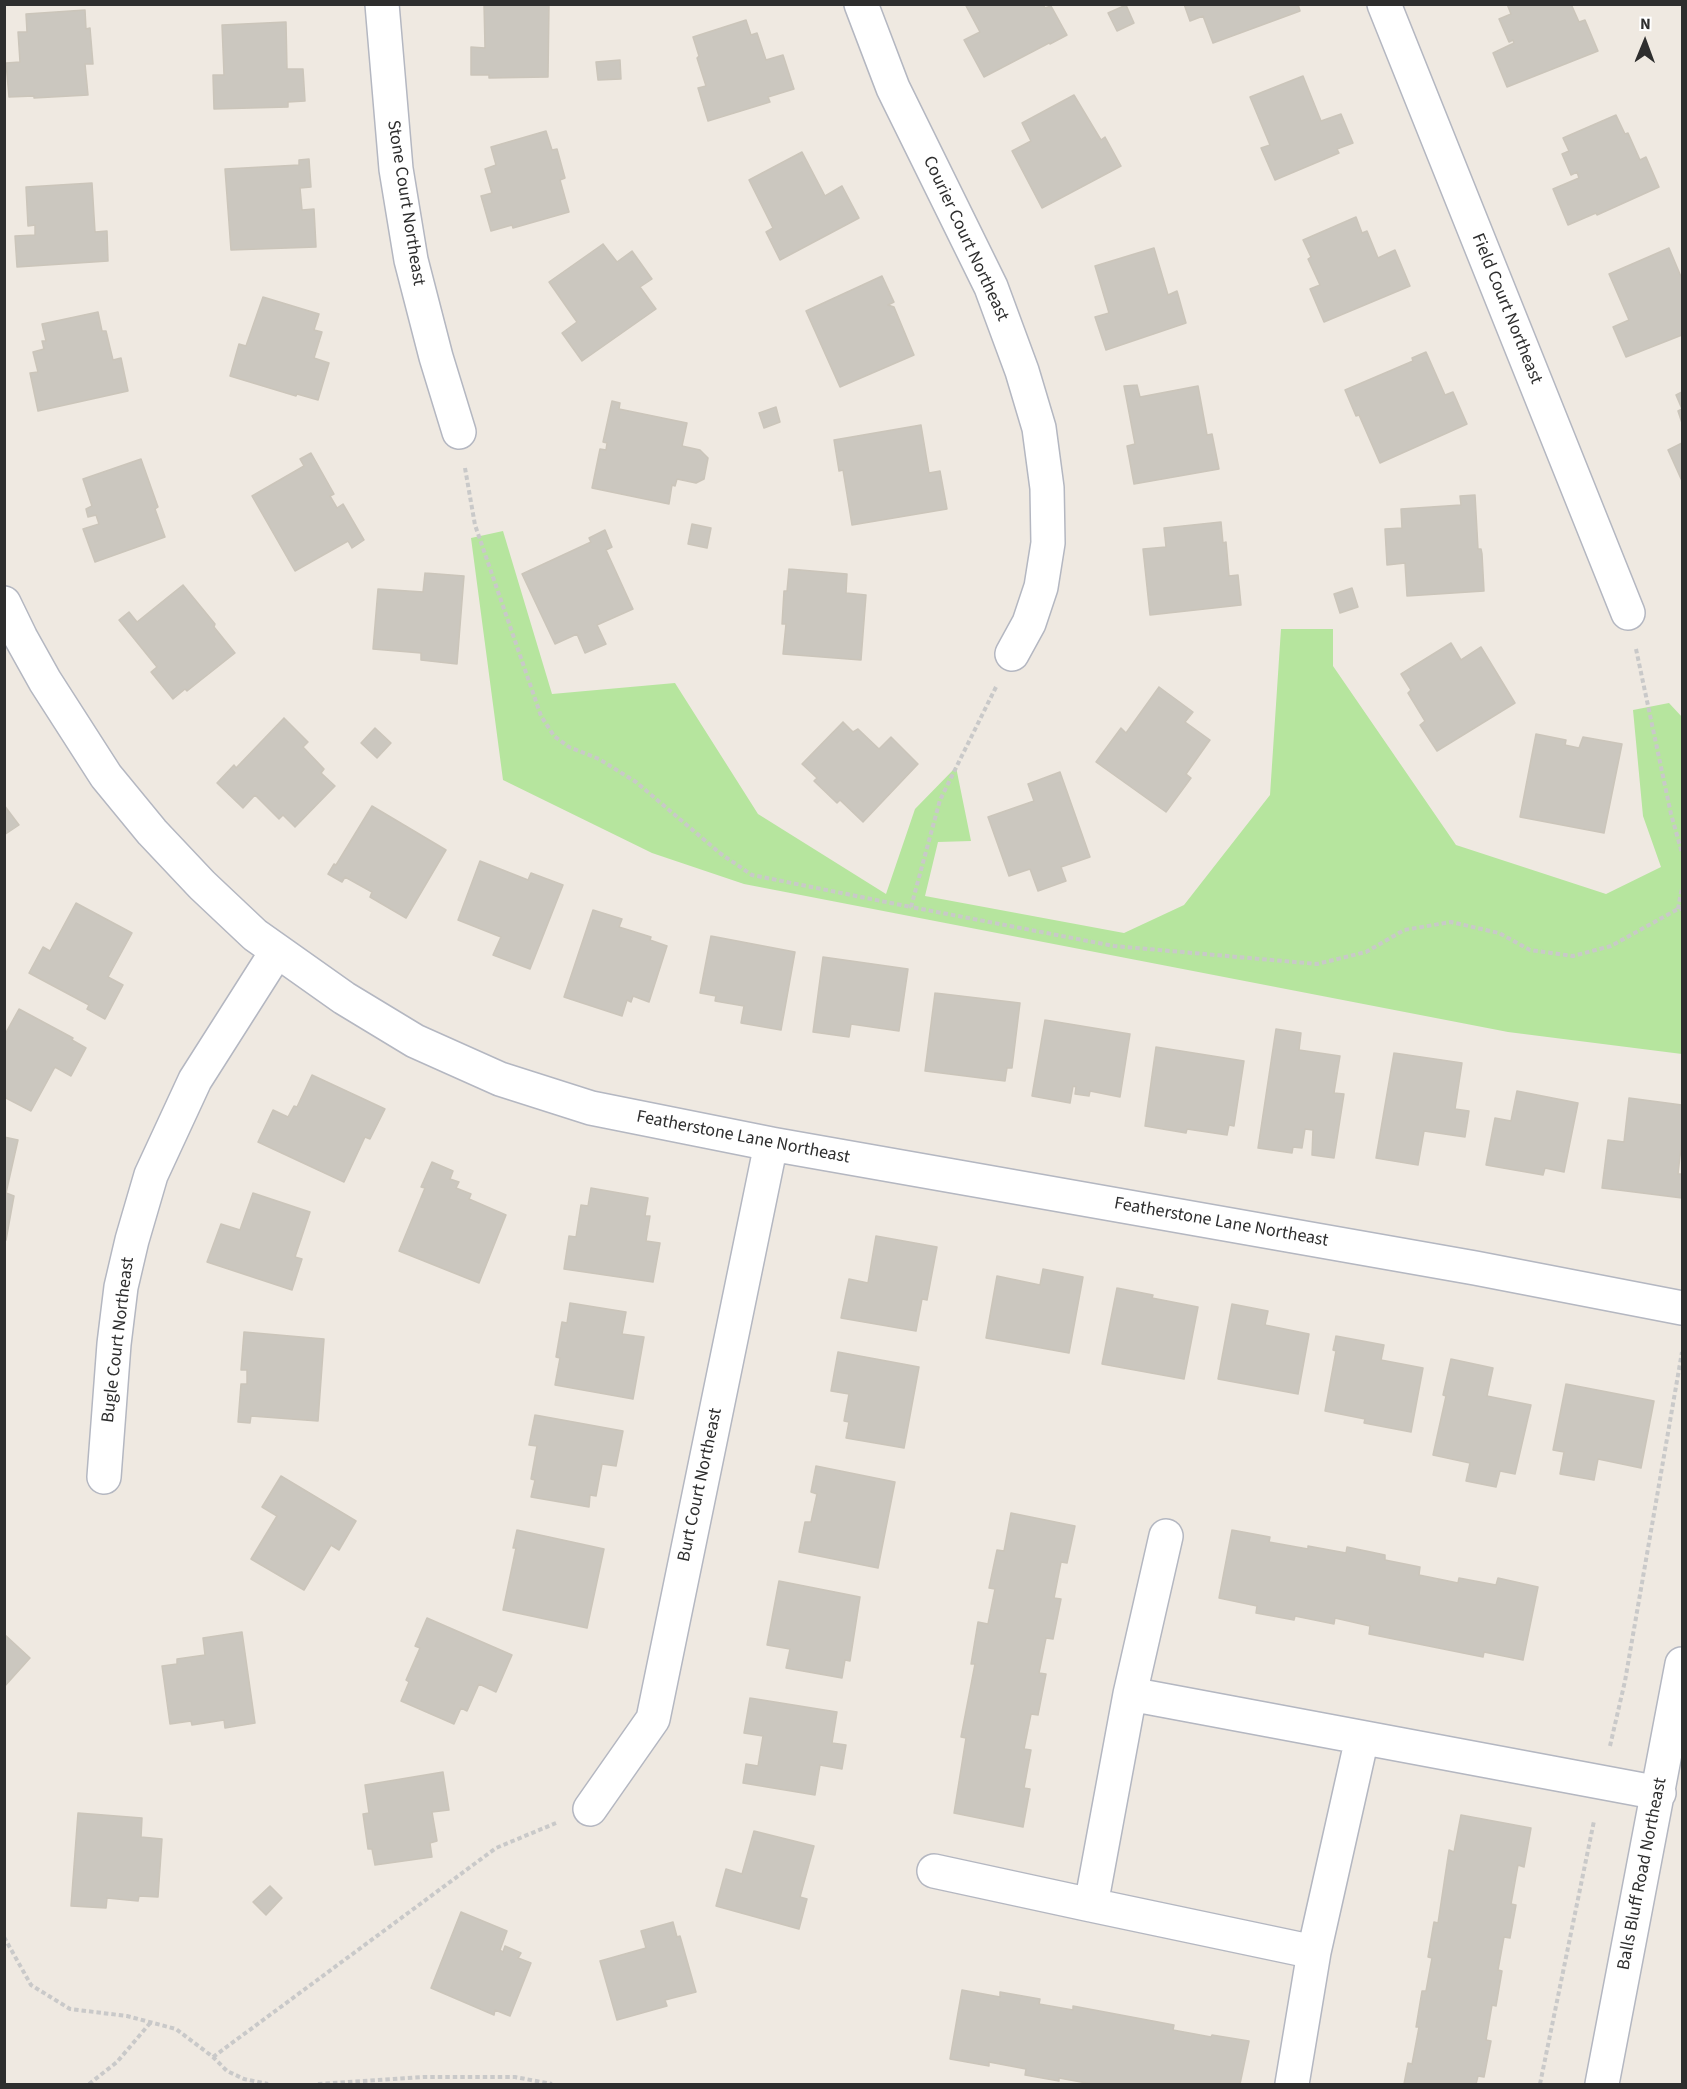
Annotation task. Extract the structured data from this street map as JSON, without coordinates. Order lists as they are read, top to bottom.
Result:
{
  "streets": {
    "street": [
      "Stone Court Northeast",
      "Courier Court Northeast",
      "Field Court Northeast",
      "Featherstone Lane Northeast",
      "Bugle Court Northeast",
      "Burt Court Northeast",
      "Balls Bluff Road Northeast"
    ]
  },
  "crossings": [
    ["Featherstone Lane Northeast", "Bugle Court Northeast"],
    ["Featherstone Lane Northeast", "Burt Court Northeast"]
  ],
  "north": "top"
}
